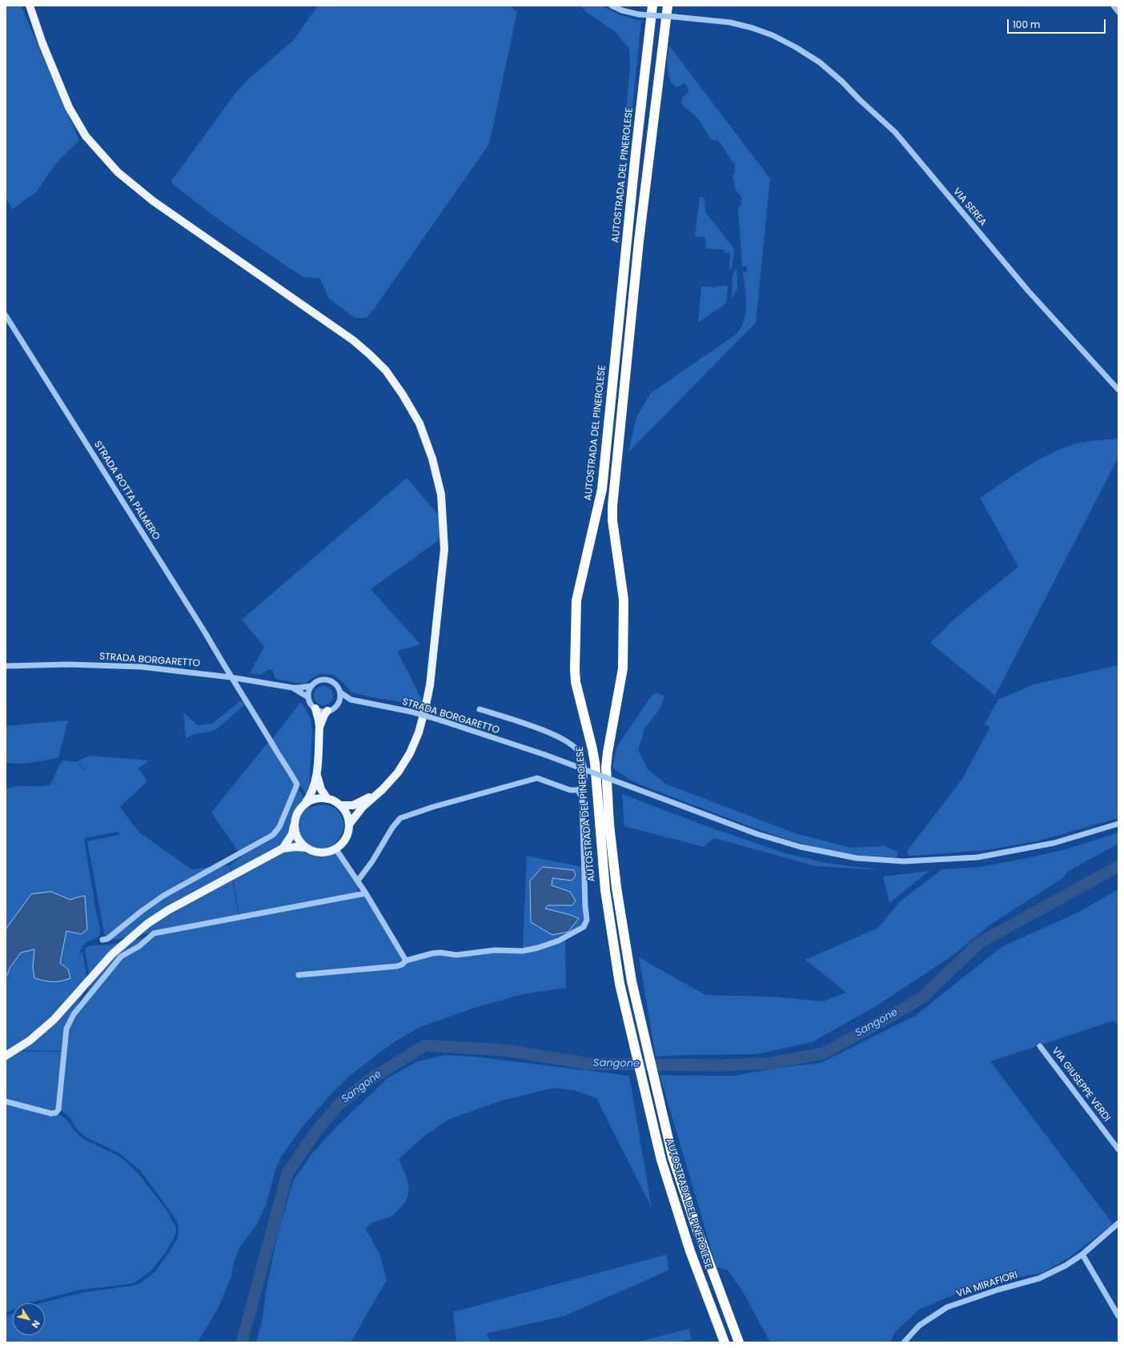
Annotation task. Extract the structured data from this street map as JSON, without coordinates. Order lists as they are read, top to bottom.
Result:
{
  "streets": {
    "highway": ["AUTOSTRADA DEL PINEROLESE"],
    "street": [
      "VIA SEREA",
      "STRADA ROTTA PALMERO",
      "STRADA BORGARETTO",
      "VIA GIUSEPPE VERDI",
      "VIA MIRAFIORI"
    ]
  },
  "crossings": [
    ["STRADA ROTTA PALMERO", "STRADA BORGARETTO"]
  ],
  "water": ["Sangone"],
  "scale_bar": "100 m",
  "north": "bottom right"
}
